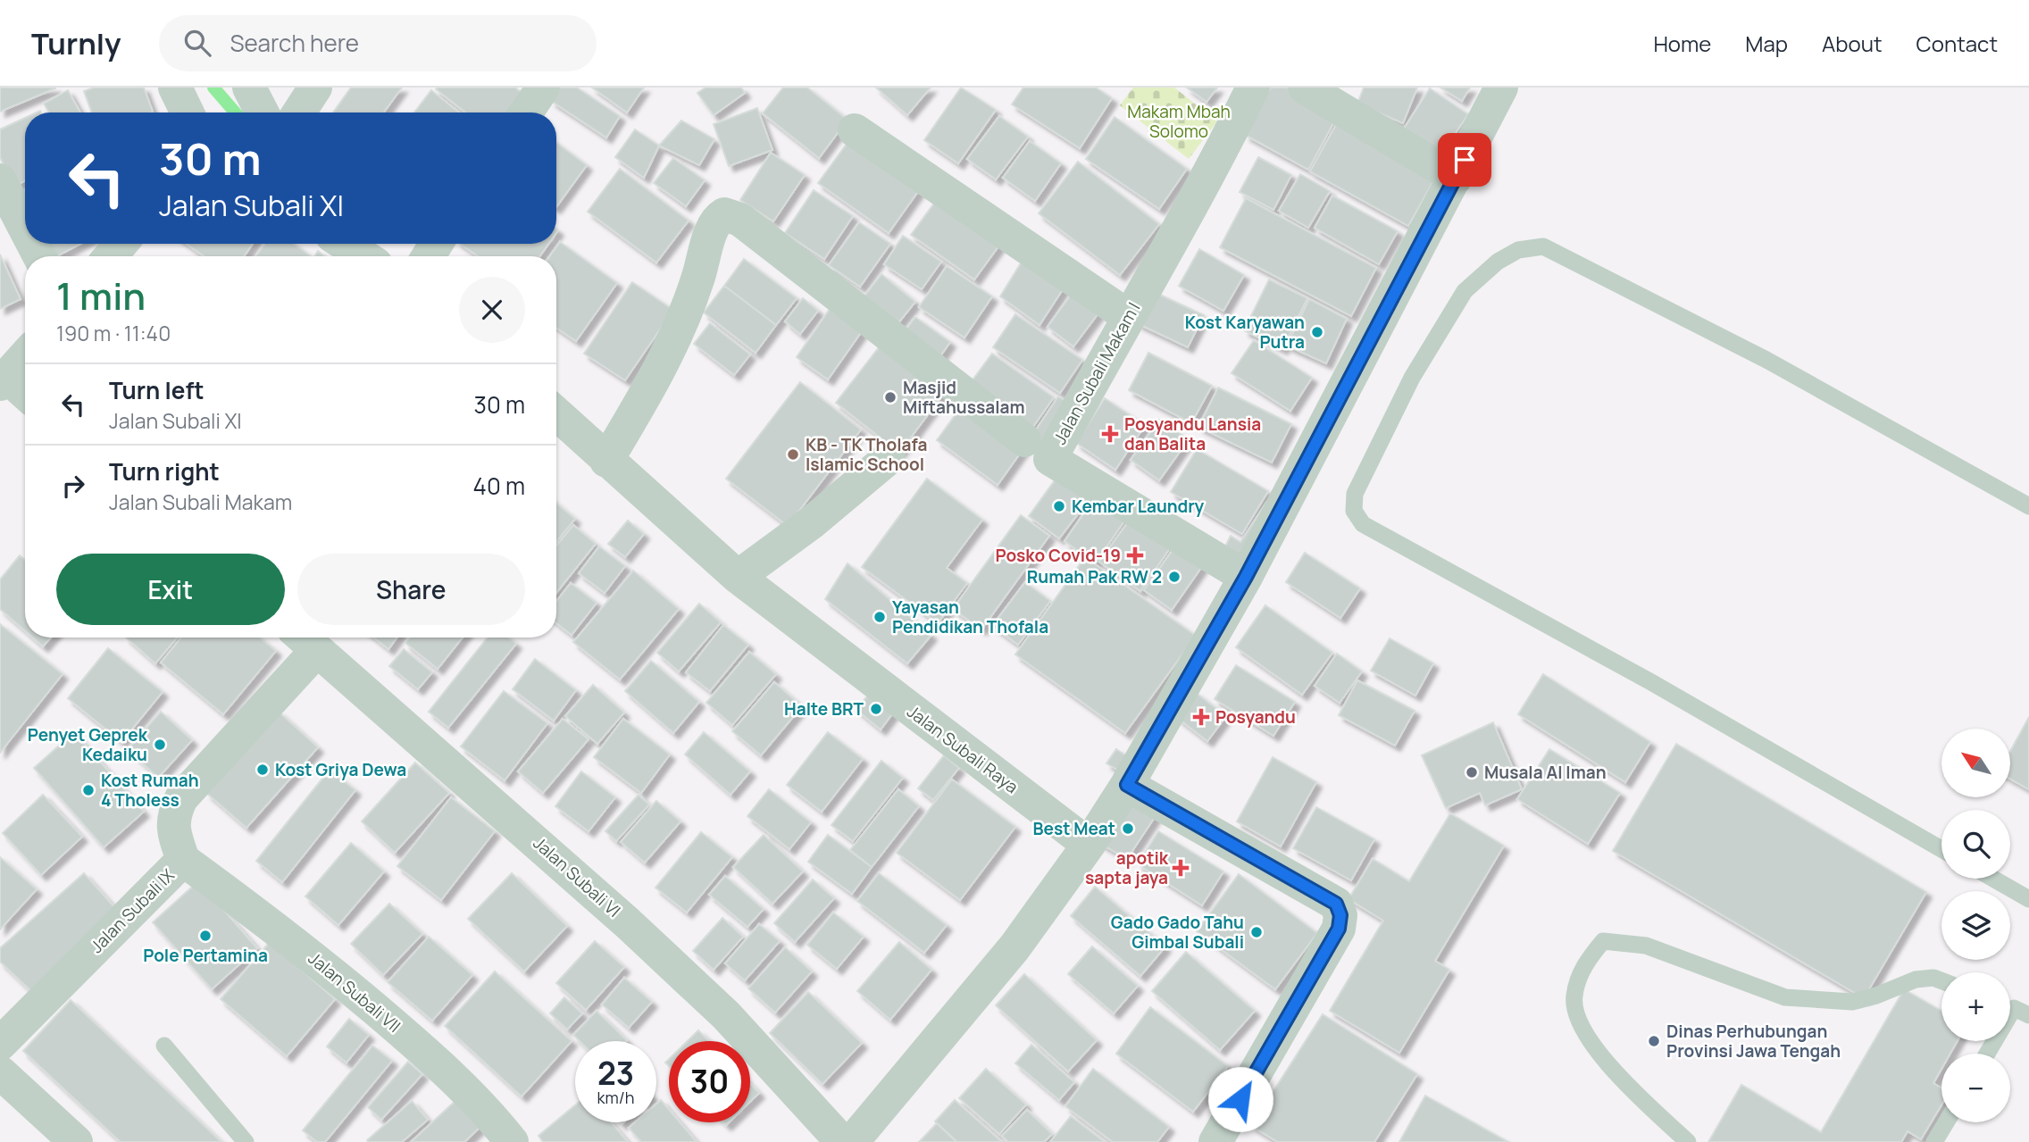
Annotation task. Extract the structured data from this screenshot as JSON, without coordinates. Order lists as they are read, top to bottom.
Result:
{
  "streets": {
    "street": [
      "Jalan Subali Makam I",
      "Jalan Subali Raya",
      "Jalan Subali VI",
      "Jalan Subali IX",
      "Jalan Subali VII"
    ]
  },
  "crossings": [
    ["Jalan Subali IX", "Jalan Subali VII"]
  ],
  "parks": ["Makam Mbah Solomo"],
  "places": {
    "other": [
      "Kost Karyawan Putra",
      "Masjid Miftahussalam",
      "KB - TK Tholafa Islamic School",
      "Kembar Laundry",
      "Rumah Pak RW 2",
      "Yayasan Pendidikan Thofala",
      "Halte BRT",
      "Penyet Geprek Kedaiku",
      "Kost Griya Dewa",
      "Musala Al Iman",
      "Kost Rumah 4 Tholess",
      "Best Meat",
      "Gado Gado Tahu Gimbal Subali",
      "Pole Pertamina",
      "Dinas Perhubungan Provinsi Jawa Tengah"
    ],
    "health": [
      "Posyandu Lansia dan Balita",
      "Posko Covid-19",
      "Posyandu",
      "apotik sapta jaya"
    ]
  },
  "north": "top left",
  "page": {
    "header": "Turnly",
    "search": "Search here",
    "nav": [
      "Home",
      "Map",
      "About",
      "Contact"
    ],
    "turn": ["30 m", "Jalan Subali XI"],
    "heading": ["1 min", "190 m · 11:40"],
    "list": [
      {
        "name": "Turn left",
        "note": "Jalan Subali XI",
        "value": "30 m"
      },
      {
        "name": "Turn right",
        "note": "Jalan Subali Makam",
        "value": "40 m"
      }
    ],
    "buttons": ["Exit", "Share"],
    "map_buttons": ["+", "−"],
    "speed": "23 km/h",
    "limit": "30"
  }
}
